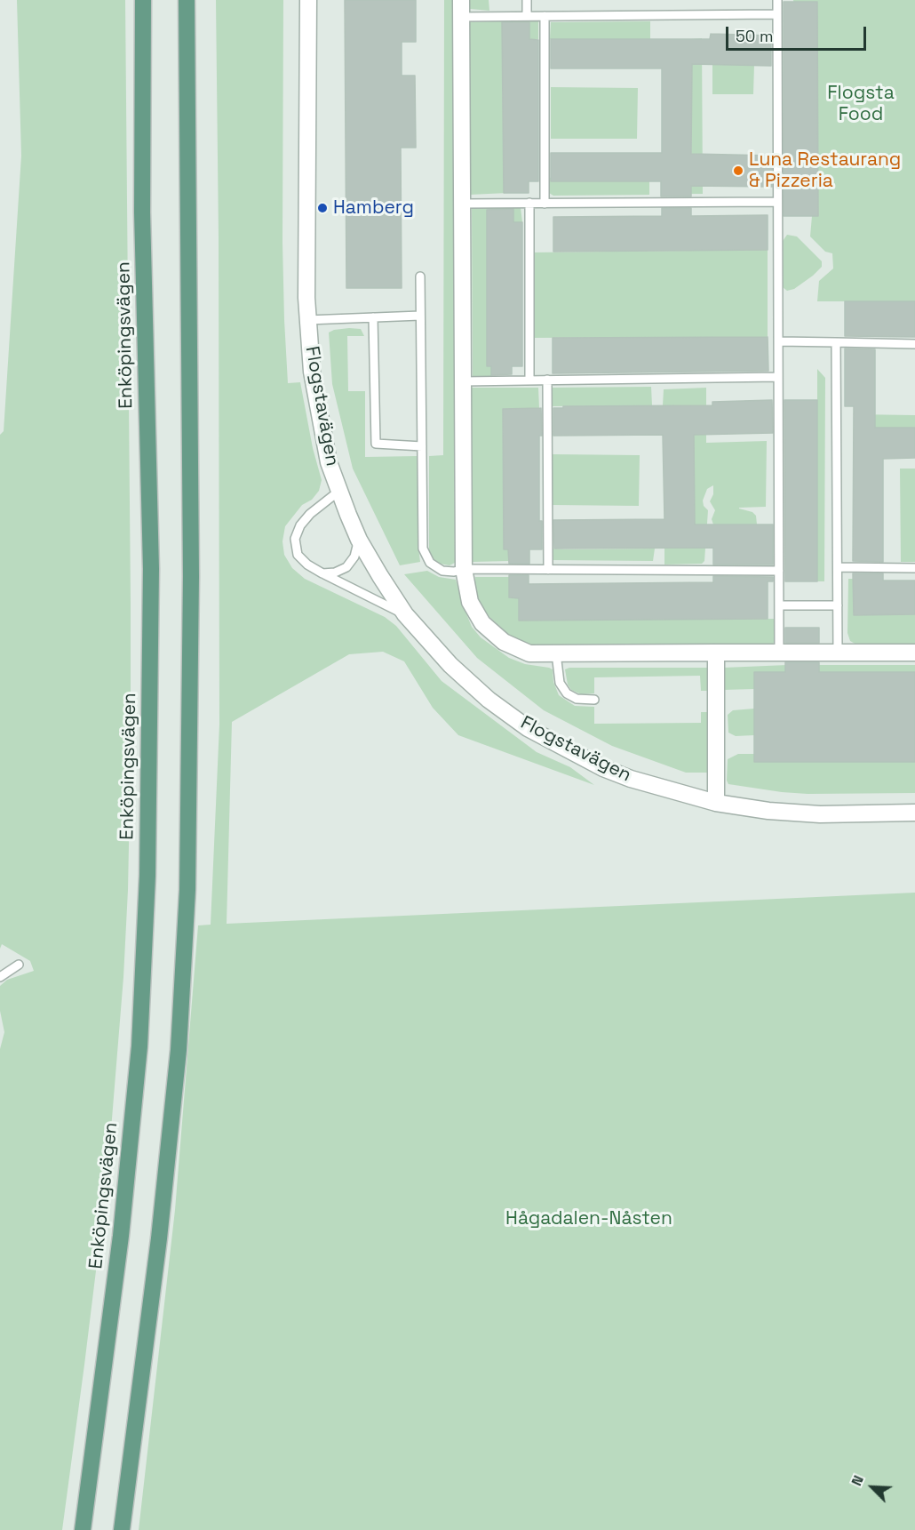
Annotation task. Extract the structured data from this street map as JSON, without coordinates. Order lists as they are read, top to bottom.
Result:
{
  "streets": {
    "main road": ["Enköpingsvägen"],
    "street": ["Flogstavägen"]
  },
  "parks": ["Flogsta Food", "Hågadalen-Nåsten"],
  "places": ["Luna Restaurang & Pizzeria", "Hamberg"],
  "scale_bar": "50 m",
  "north": "top left"
}
